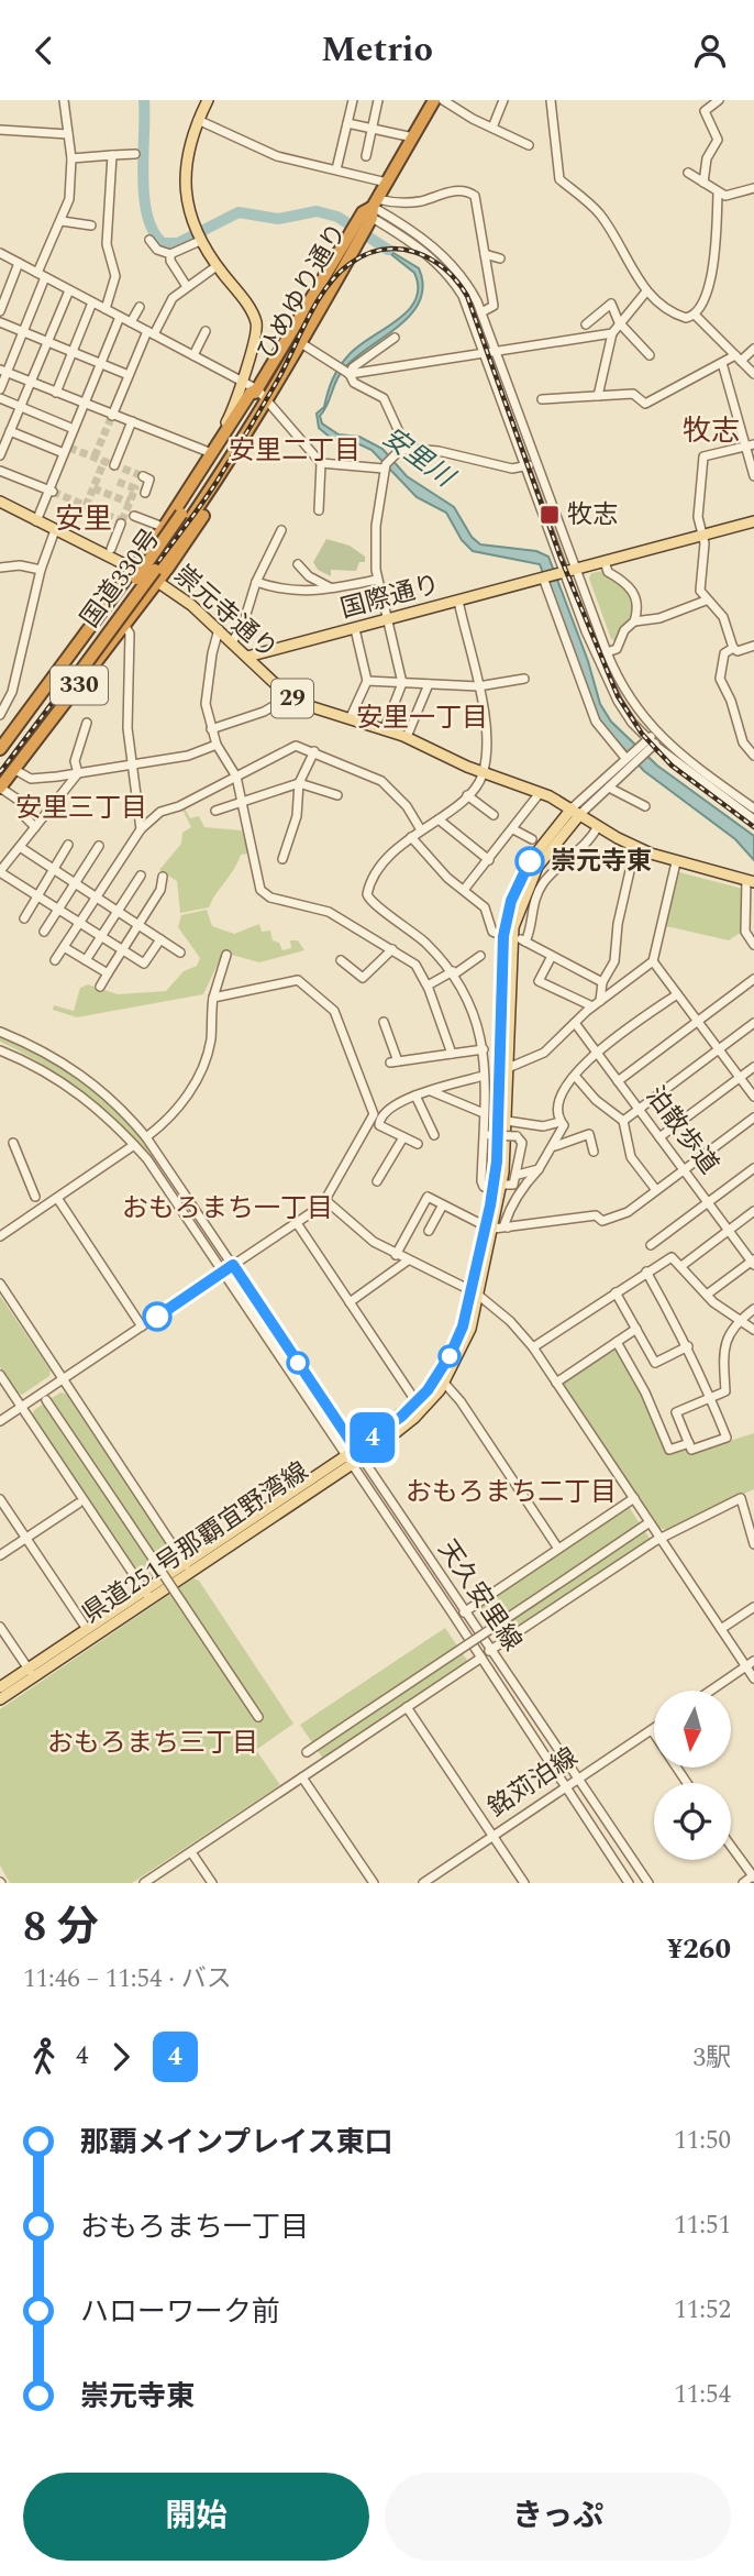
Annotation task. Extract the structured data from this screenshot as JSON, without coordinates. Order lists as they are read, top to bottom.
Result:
{
  "streets": {
    "highway": ["ひめゆり通り", "国道330号", "330"],
    "main road": [
      "国際通り",
      "崇元寺通り",
      "29",
      "県道251号那覇宜野湾線"
    ],
    "street": ["泊散歩道", "天久安里線", "銘苅泊線"]
  },
  "crossings": [
    ["ひめゆり通り", "国道330号"],
    ["ひめゆり通り", "330"],
    ["国道330号", "330"],
    ["国際通り", "崇元寺通り"],
    ["崇元寺通り", "330"],
    ["崇元寺通り", "29"],
    ["崇元寺通り", "県道251号那覇宜野湾線"],
    ["330", "29"],
    ["県道251号那覇宜野湾線", "天久安里線"],
    ["天久安里線", "銘苅泊線"]
  ],
  "districts": [
    "牧志",
    "安里二丁目",
    "安里",
    "安里一丁目",
    "安里三丁目",
    "おもろまち一丁目",
    "おもろまち二丁目",
    "おもろまち三丁目"
  ],
  "water": ["安里川"],
  "places": {
    "transit": ["牧志"],
    "other": ["崇元寺東"]
  },
  "lines": ["bus line 4"],
  "north": "bottom",
  "page": {
    "header": "Metrio",
    "on_map": "4",
    "heading": ["8 分", "11:46 – 11:54 · バス", "¥260"],
    "legs": ["4", "4", "3駅"],
    "list": [
      {
        "name": "那覇メインプレイス東口",
        "value": "11:50"
      },
      {
        "name": "おもろまち一丁目",
        "value": "11:51"
      },
      {
        "name": "ハローワーク前",
        "value": "11:52"
      },
      {
        "name": "崇元寺東",
        "value": "11:54"
      }
    ],
    "buttons": ["開始", "きっぷ"]
  }
}
